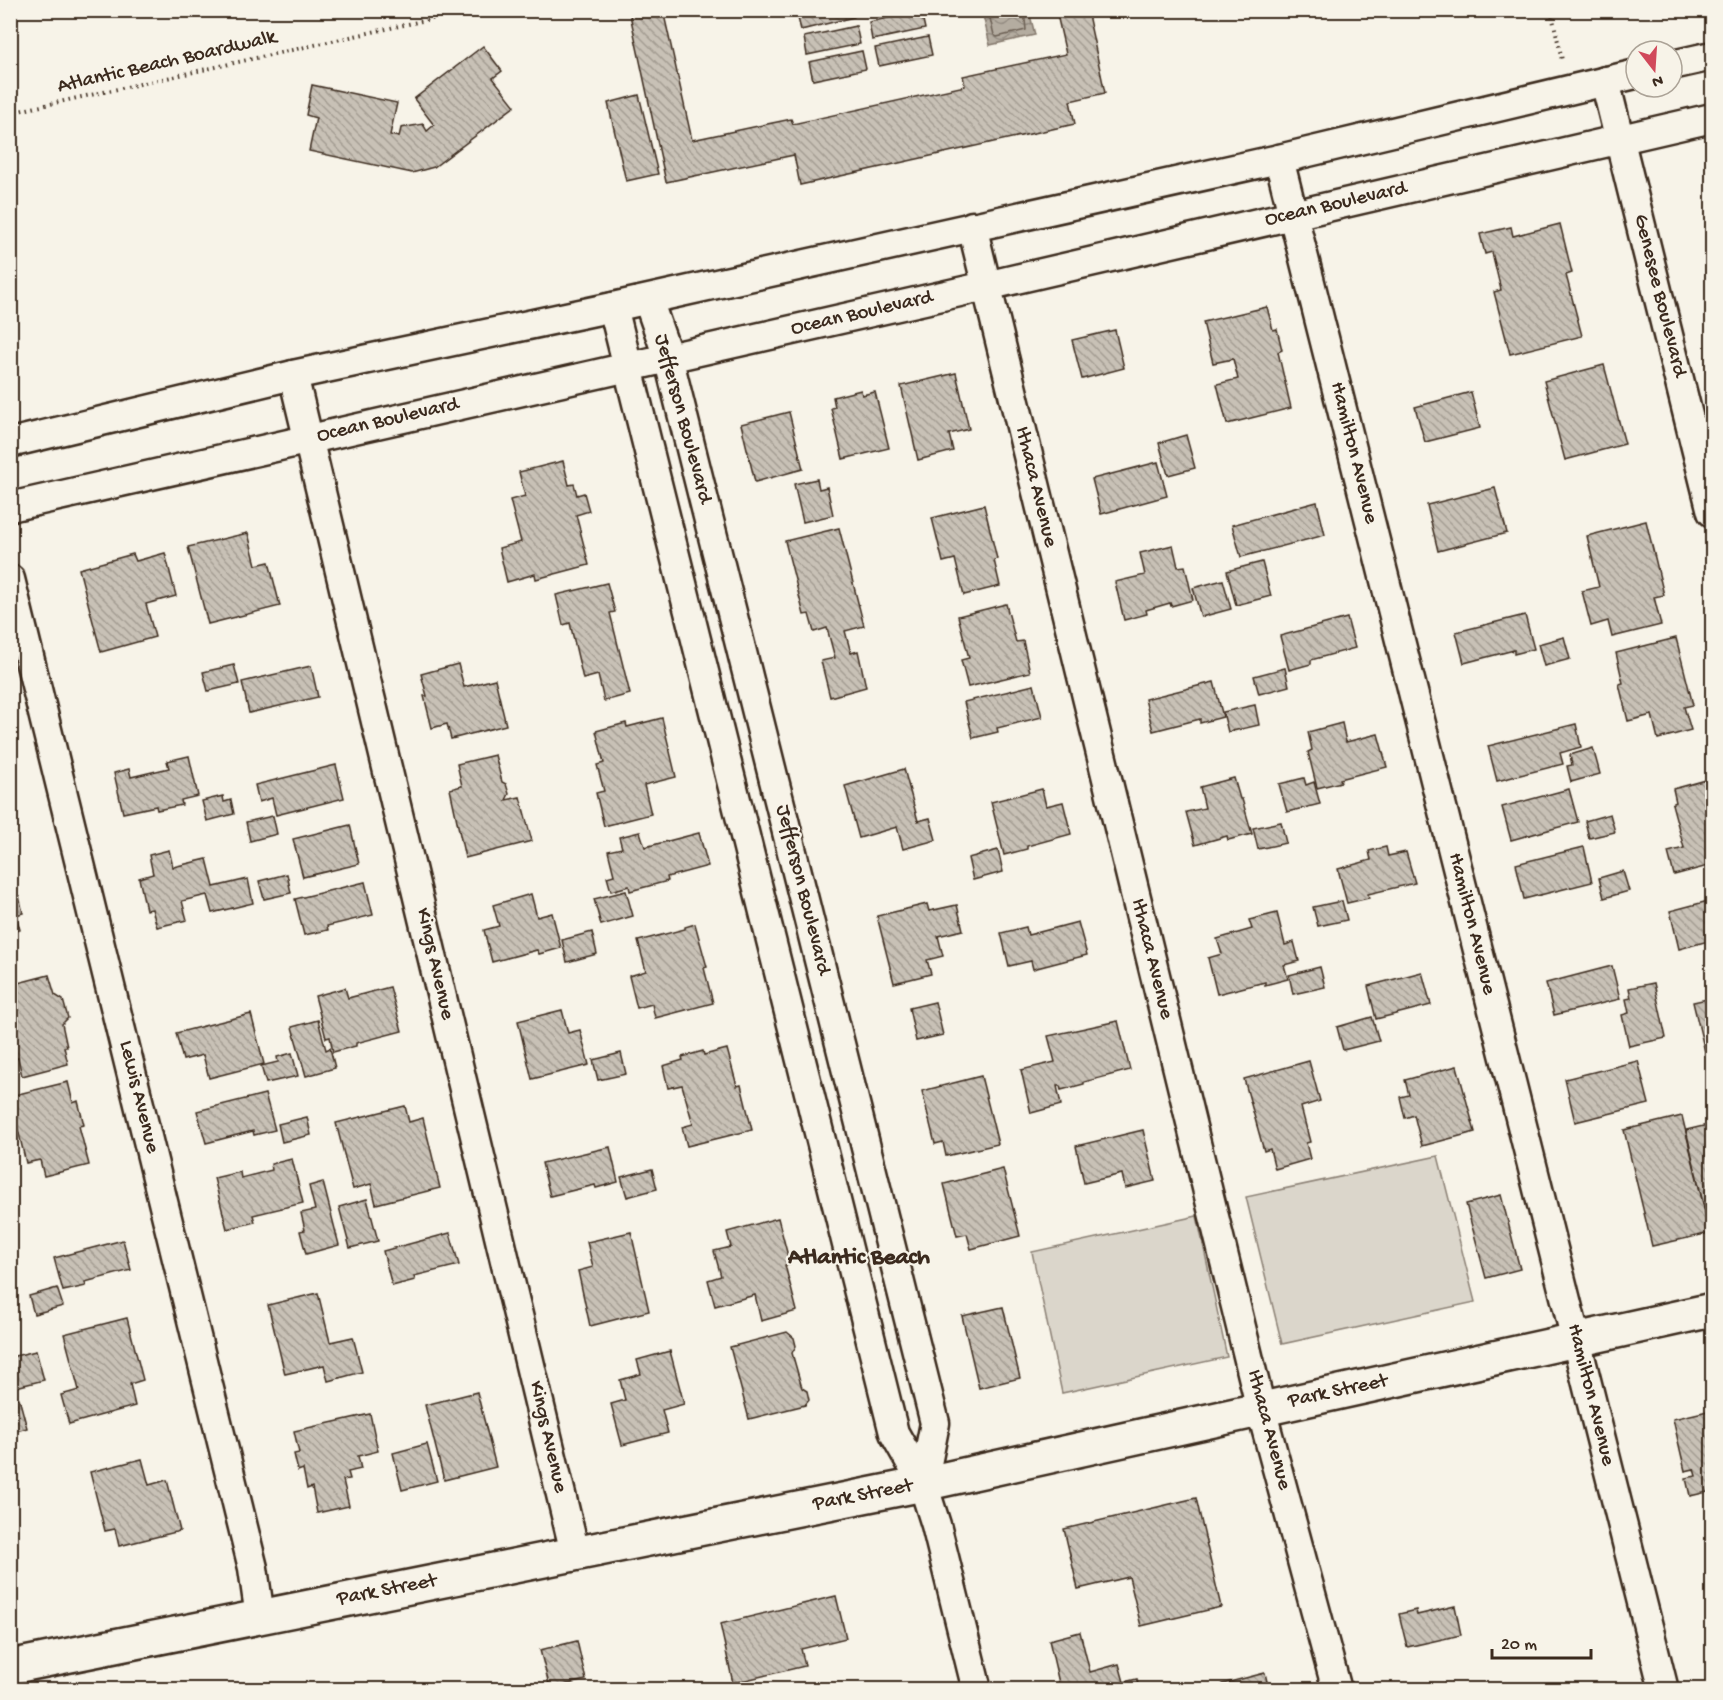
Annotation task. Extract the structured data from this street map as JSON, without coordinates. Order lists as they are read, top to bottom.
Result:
{
  "streets": {
    "highway": ["Park Street"],
    "street": [
      "Ocean Boulevard",
      "Genesee Boulevard",
      "Jefferson Boulevard",
      "Hamilton Avenue",
      "Ithaca Avenue",
      "Kings Avenue",
      "Lewis Avenue"
    ],
    "path": ["Atlantic Beach Boardwalk"]
  },
  "crossings": [
    ["Ocean Boulevard", "Genesee Boulevard"],
    ["Ocean Boulevard", "Jefferson Boulevard"],
    ["Ocean Boulevard", "Hamilton Avenue"],
    ["Ocean Boulevard", "Ithaca Avenue"],
    ["Ocean Boulevard", "Kings Avenue"],
    ["Jefferson Boulevard", "Park Street"],
    ["Hamilton Avenue", "Park Street"],
    ["Ithaca Avenue", "Park Street"],
    ["Kings Avenue", "Park Street"],
    ["Lewis Avenue", "Park Street"]
  ],
  "districts": ["Atlantic Beach"],
  "scale_bar": "20 m",
  "north": "bottom"
}
